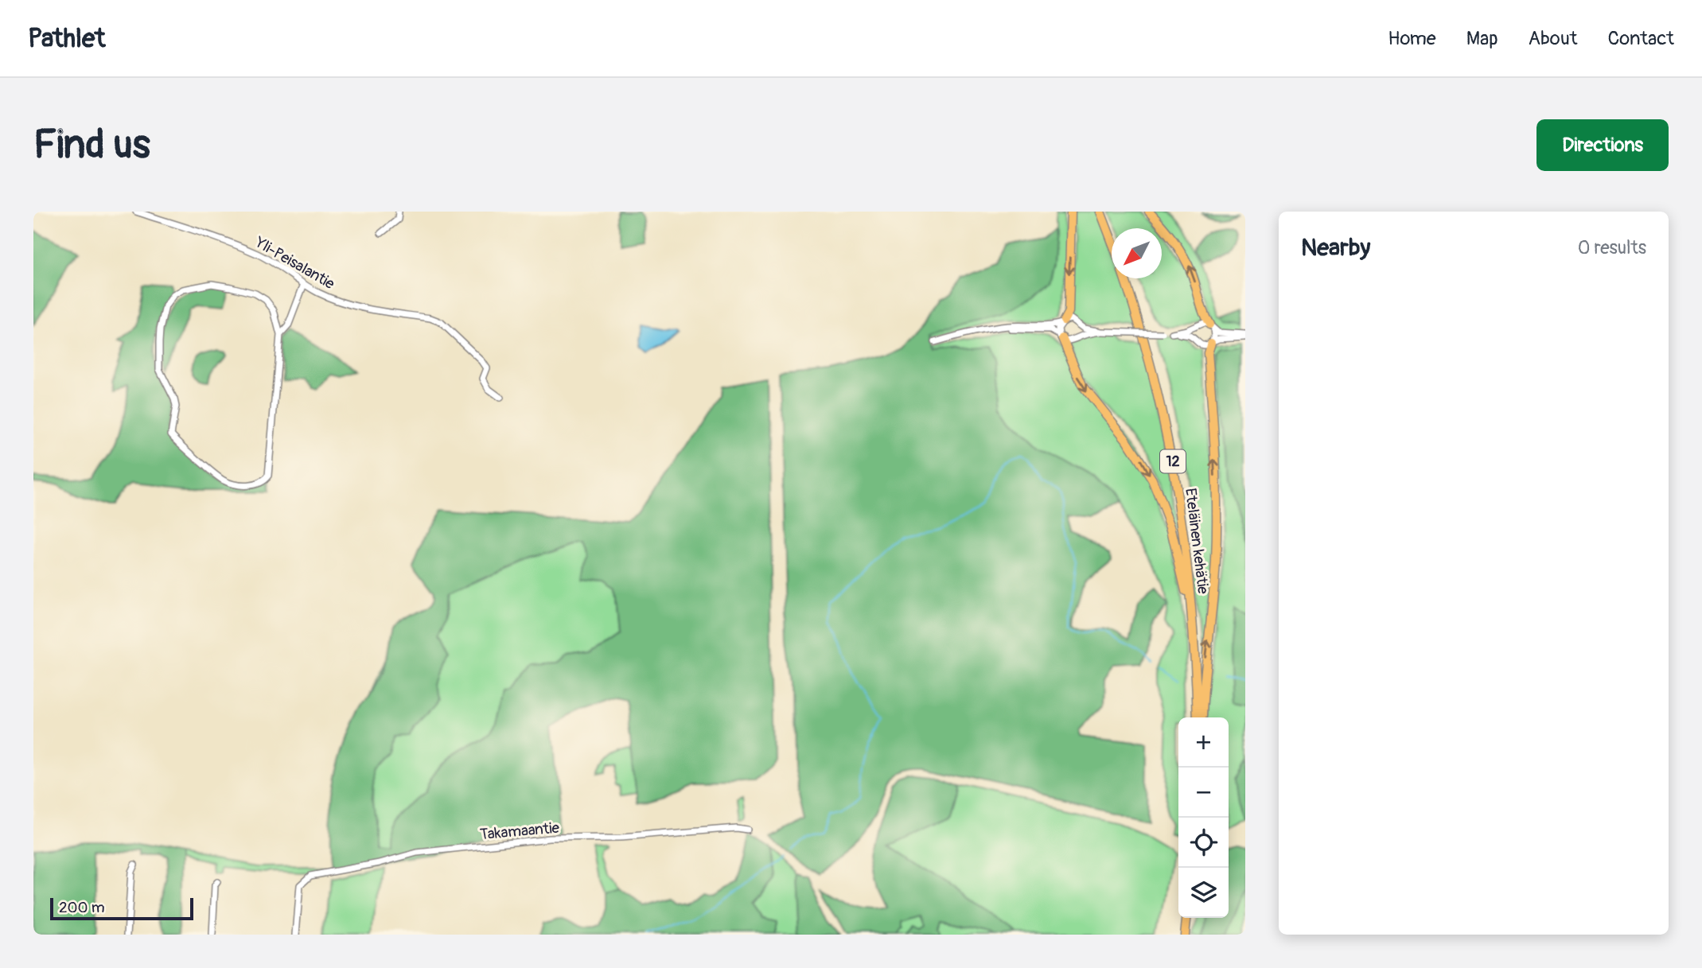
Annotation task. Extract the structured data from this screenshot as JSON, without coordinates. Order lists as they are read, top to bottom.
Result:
{
  "streets": {
    "highway": ["12", "Eteläinen kehätie"],
    "street": ["Yli-Peisalantie", "Takamaantie"]
  },
  "scale_bar": "200 m",
  "north": "bottom left",
  "page": {
    "header": "Pathlet",
    "nav": [
      "Home",
      "Map",
      "About",
      "Contact"
    ],
    "buttons": "Directions",
    "title": "Find us",
    "heading": ["Nearby", "0 results"],
    "map_buttons": ["+", "−"],
    "scale": "200 m"
  }
}
